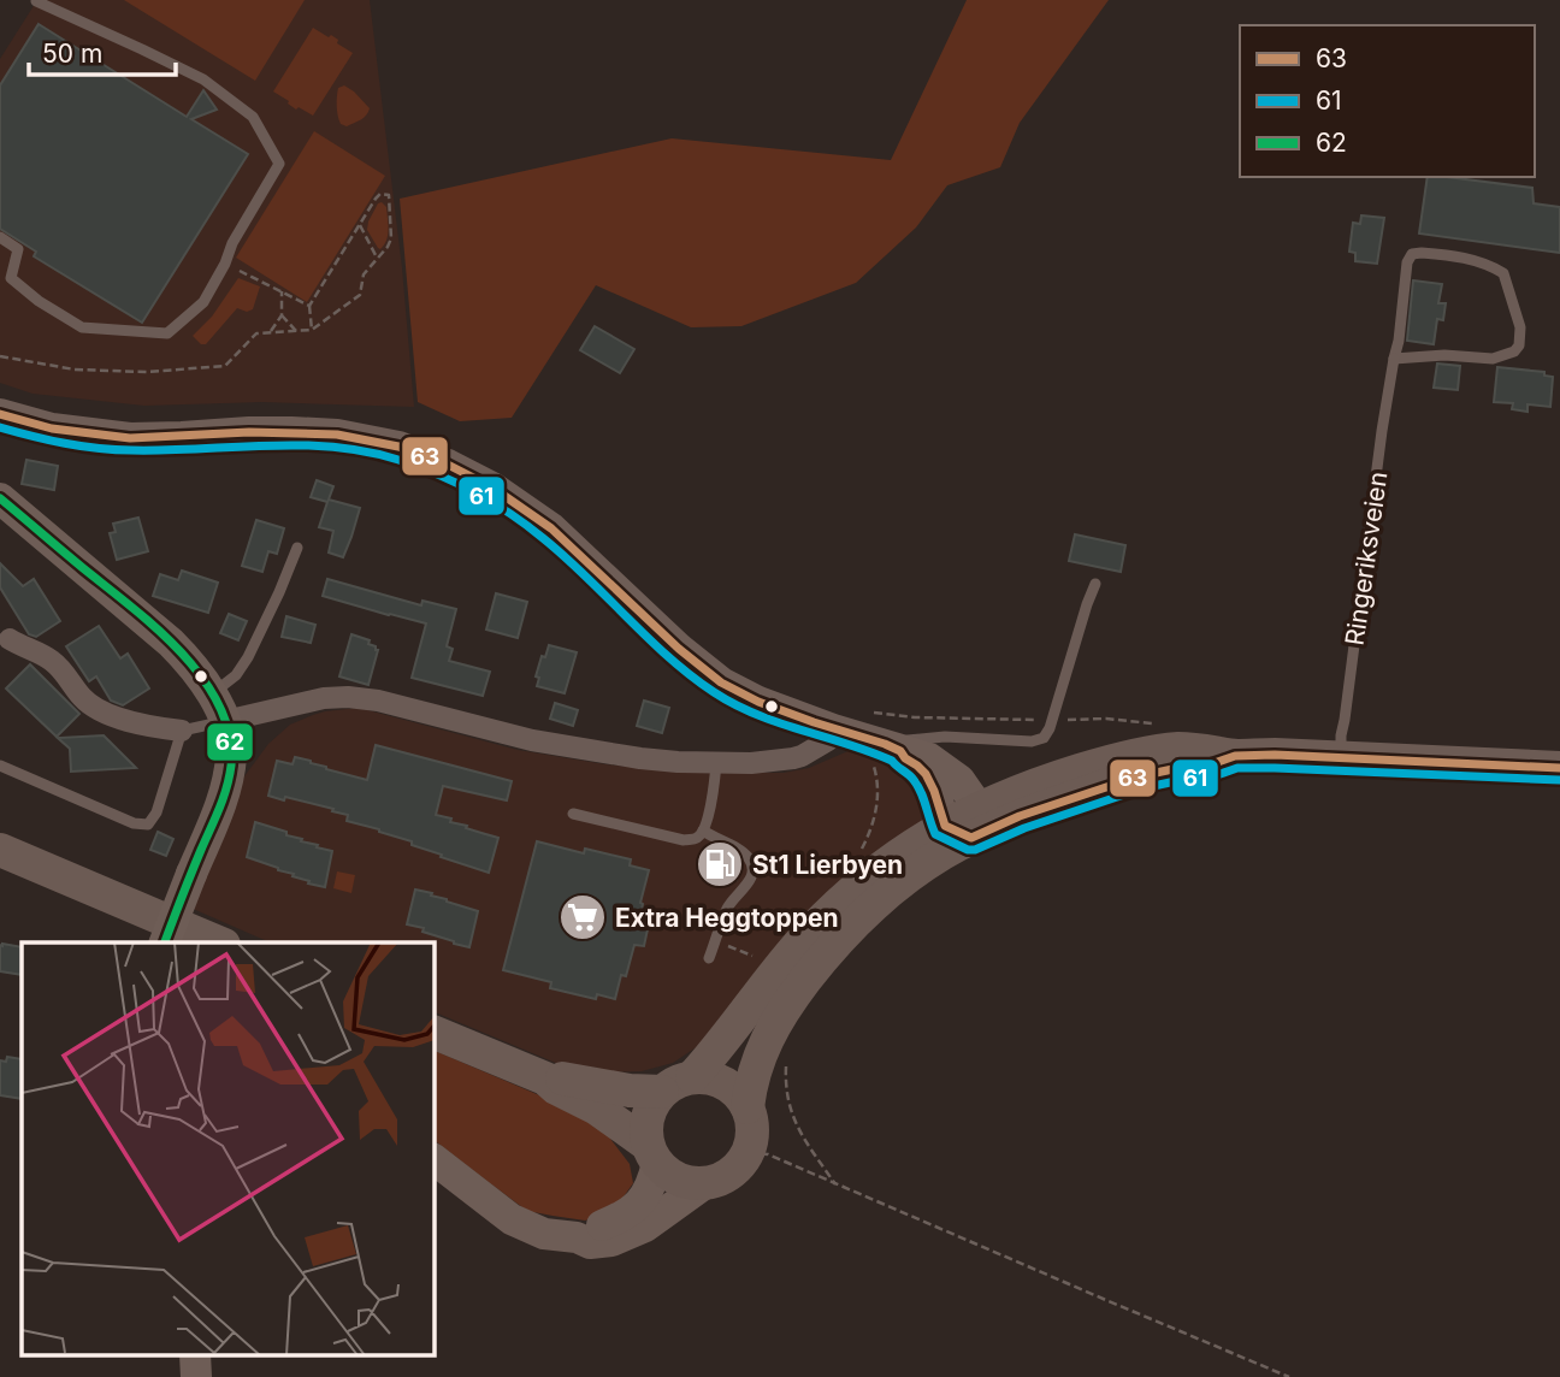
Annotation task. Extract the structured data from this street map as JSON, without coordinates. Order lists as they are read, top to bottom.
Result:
{
  "streets": {
    "lane": ["Ringeriksveien"]
  },
  "places": {
    "fuel station": ["St1 Lierbyen"],
    "supermarket": ["Extra Heggtoppen"]
  },
  "lines": ["transit line 63", "transit line 61", "transit line 62"],
  "legend": ["63", "61", "62"],
  "scale_bar": "50 m"
}
